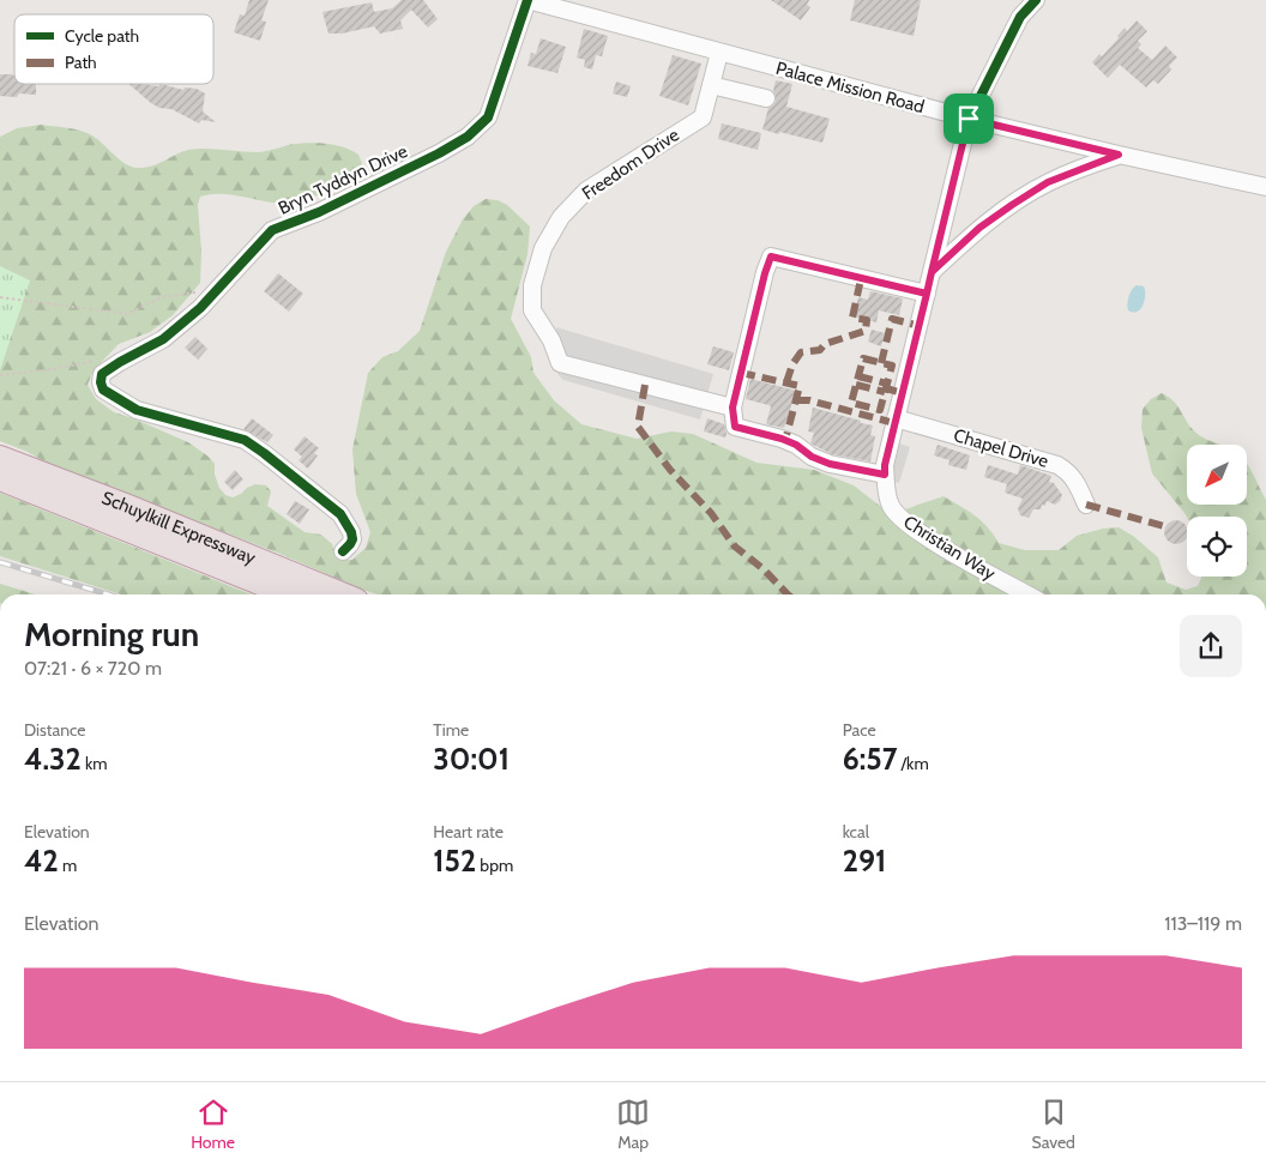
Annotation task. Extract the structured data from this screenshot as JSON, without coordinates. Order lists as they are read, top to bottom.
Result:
{
  "streets": {
    "highway": ["Schuylkill Expressway"],
    "street": [
      "Palace Mission Road",
      "Freedom Drive",
      "Bryn Tyddyn Drive",
      "Chapel Drive",
      "Christian Way"
    ]
  },
  "crossings": [
    ["Palace Mission Road", "Freedom Drive"],
    ["Palace Mission Road", "Bryn Tyddyn Drive"],
    ["Palace Mission Road", "Christian Way"],
    ["Chapel Drive", "Christian Way"]
  ],
  "legend": ["Cycle path", "Path"],
  "north": "bottom left",
  "page": {
    "heading": ["Morning run", "07:21 · 6 × 720 m"],
    "stats": [
      ["Distance", "4.32 km"],
      ["Time", "30:01"],
      ["Pace", "6:57 /km"],
      ["Elevation", "42 m"],
      ["Heart rate", "152 bpm"],
      ["kcal", "291"]
    ],
    "chart": ["Elevation", "113–119 m"],
    "tabs": ["Home", "Map", "Saved"]
  }
}
